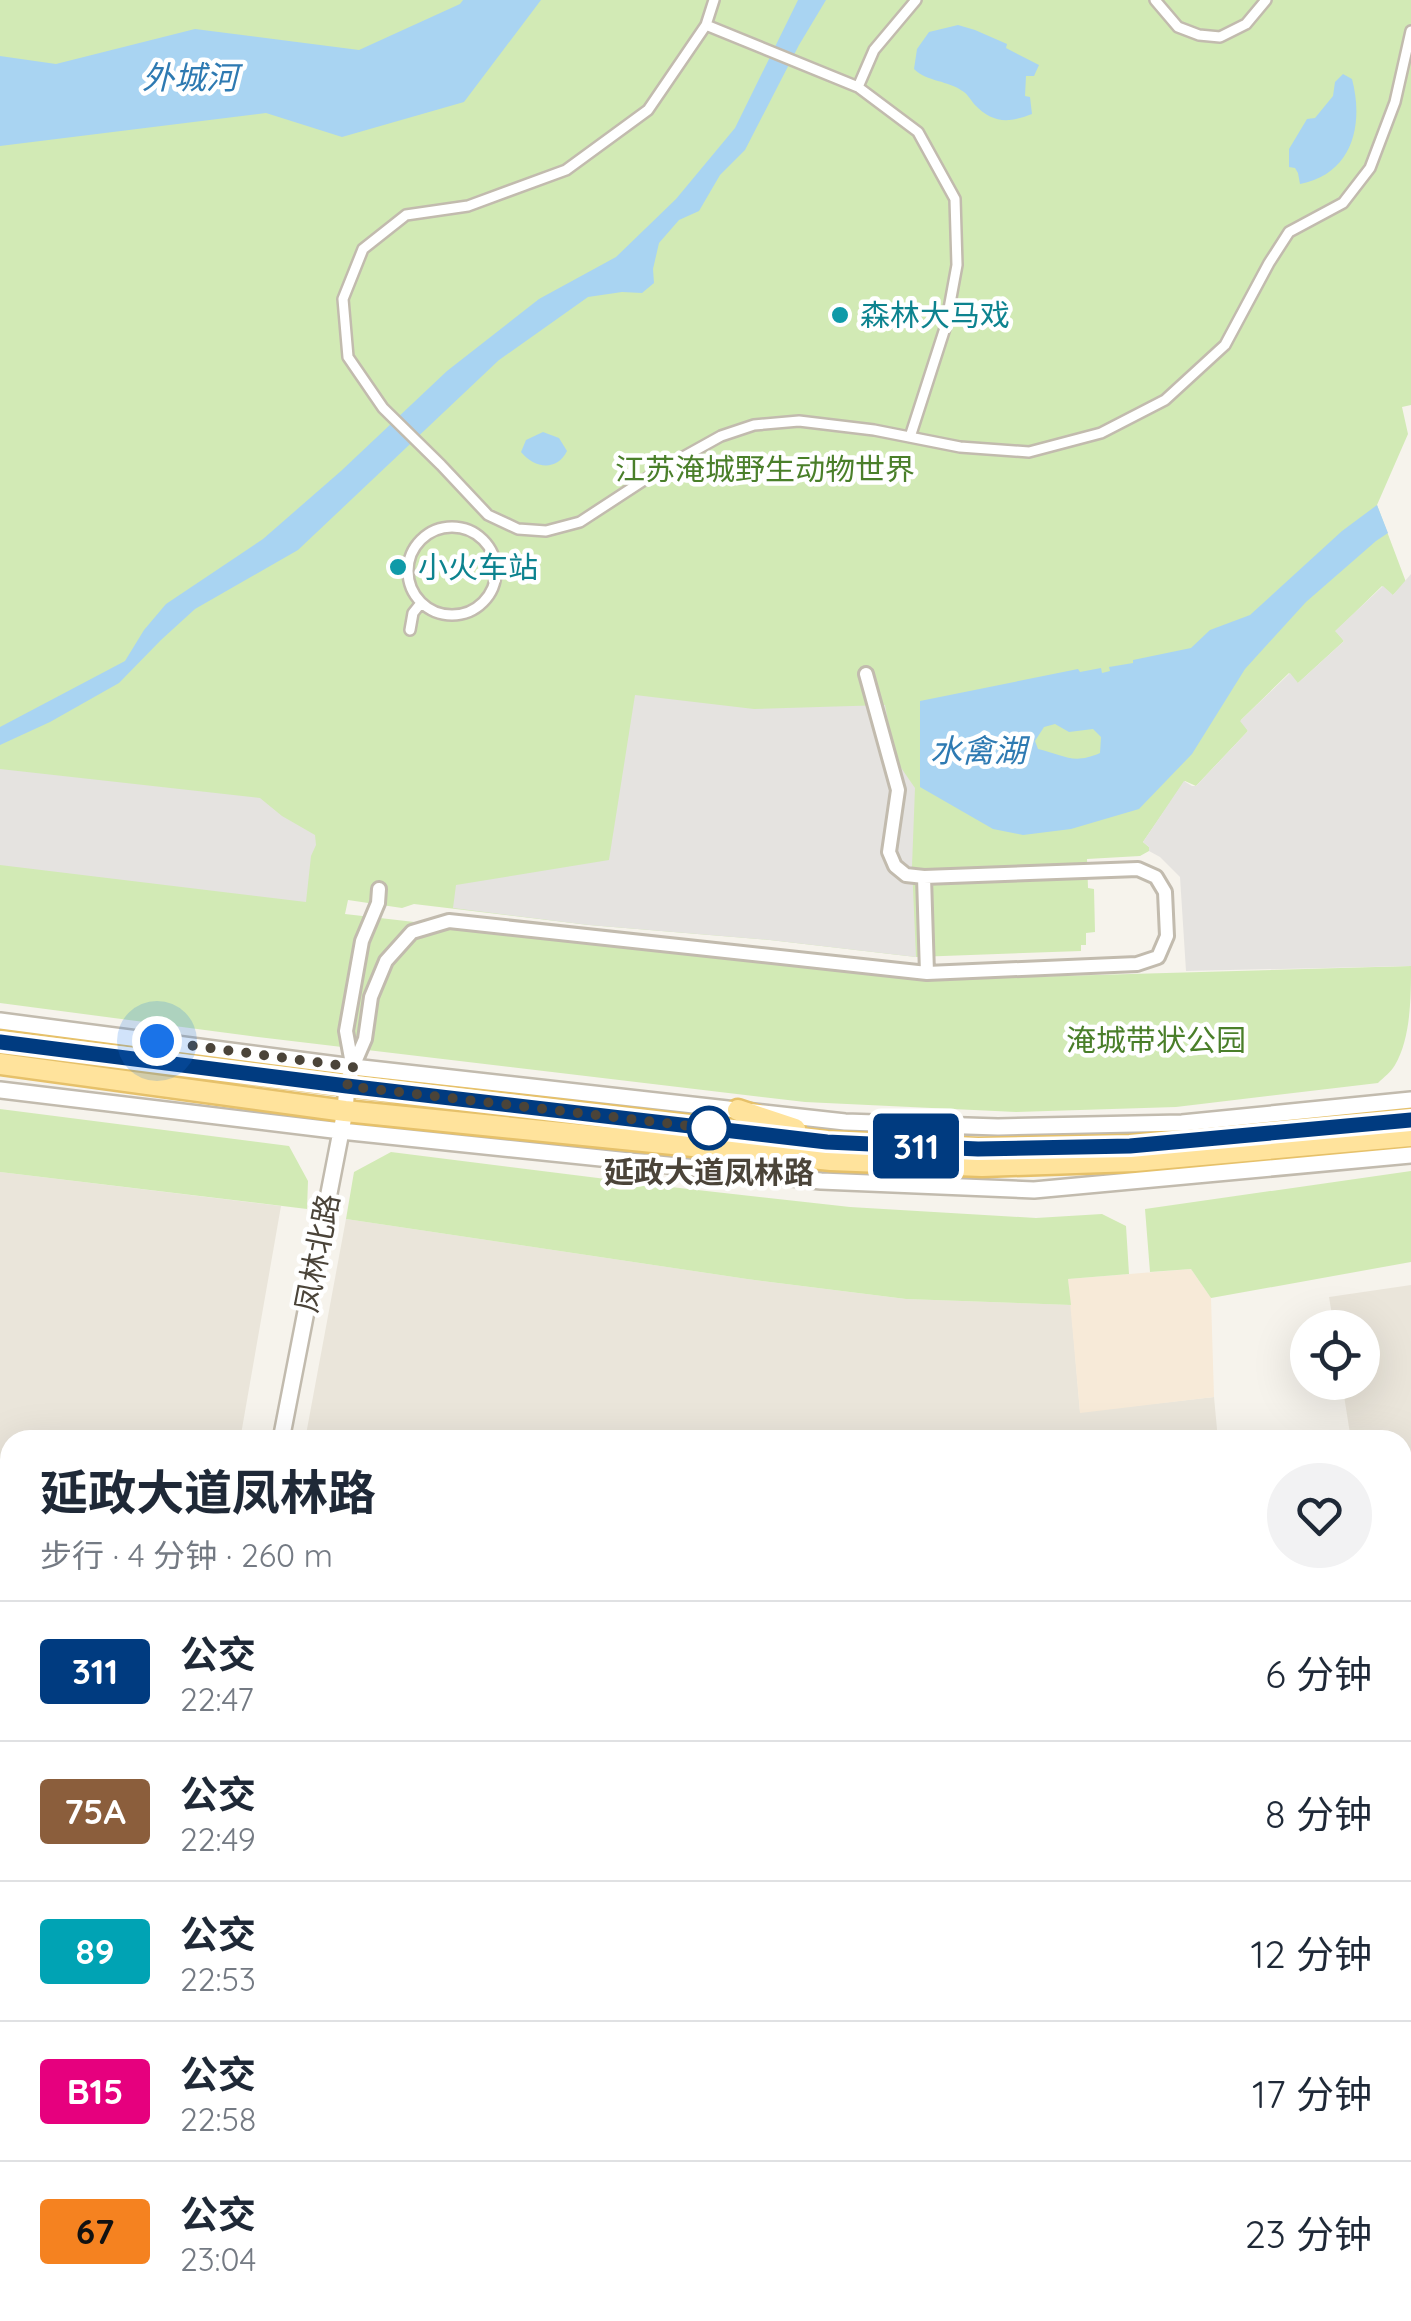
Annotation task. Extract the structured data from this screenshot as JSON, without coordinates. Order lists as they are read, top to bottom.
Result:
{
  "streets": {
    "street": ["凤林北路"]
  },
  "water": ["外城河", "水禽湖"],
  "parks": ["江苏淹城野生动物世界", "淹城带状公园"],
  "places": ["森林大马戏", "小火车站", "延政大道凤林路"],
  "lines": ["bus line 311"],
  "page": {
    "on_map": "311",
    "heading": ["延政大道凤林路", "步行 · 4 分钟 · 260 m"],
    "list": [
      {
        "mark": "311",
        "name": "公交",
        "note": "22:47",
        "value": "6 分钟"
      },
      {
        "mark": "75A",
        "name": "公交",
        "note": "22:49",
        "value": "8 分钟"
      },
      {
        "mark": "89",
        "name": "公交",
        "note": "22:53",
        "value": "12 分钟"
      },
      {
        "mark": "B15",
        "name": "公交",
        "note": "22:58",
        "value": "17 分钟"
      },
      {
        "mark": "67",
        "name": "公交",
        "note": "23:04",
        "value": "23 分钟"
      }
    ]
  }
}
